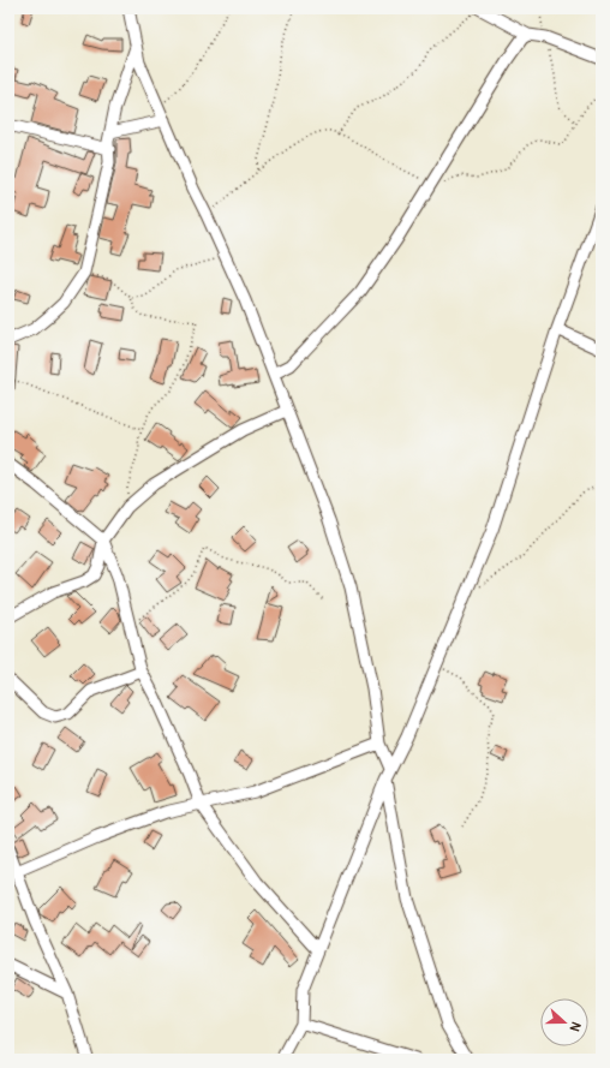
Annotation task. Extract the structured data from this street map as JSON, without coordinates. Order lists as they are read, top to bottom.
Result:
{
  "north": "right"
}
